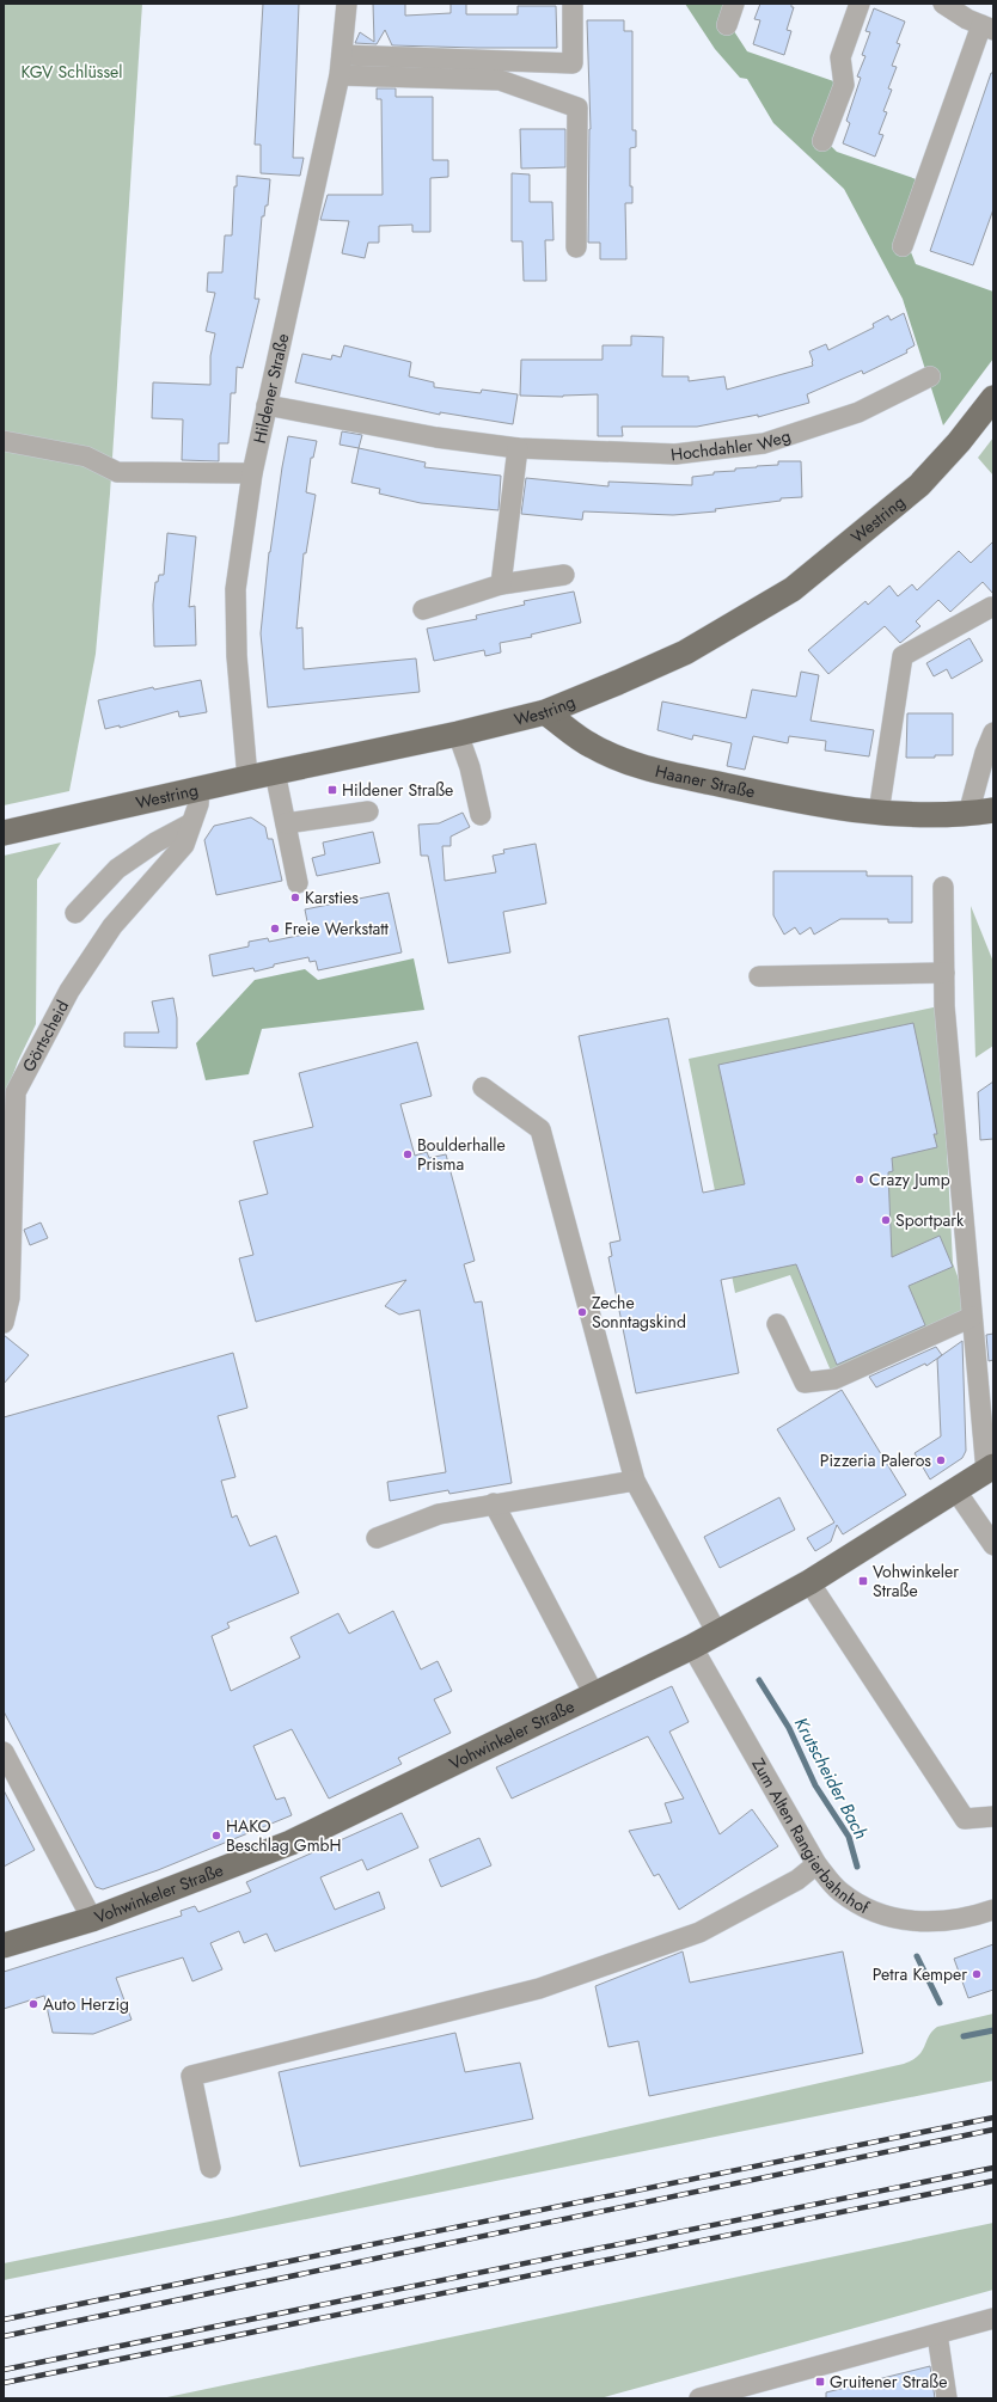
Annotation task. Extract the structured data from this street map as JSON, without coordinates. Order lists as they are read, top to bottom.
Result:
{
  "streets": {
    "main road": ["Westring", "Haaner Straße", "Vohwinkeler Straße"],
    "street": [
      "Hildener Straße",
      "Hochdahler Weg",
      "Görtscheid",
      "Zum Alten Rangierbahnhof"
    ]
  },
  "crossings": [
    ["Hildener Straße", "Hochdahler Weg"],
    ["Hildener Straße", "Westring"],
    ["Westring", "Haaner Straße"],
    ["Westring", "Görtscheid"],
    ["Vohwinkeler Straße", "Zum Alten Rangierbahnhof"]
  ],
  "water": ["Krutscheider Bach"],
  "parks": ["KGV Schlüssel"],
  "places": {
    "transit": ["Hildener Straße", "Vohwinkeler Straße", "Gruitener Straße"],
    "other": [
      "Karsties",
      "Freie Werkstatt",
      "Boulderhalle Prisma",
      "Crazy Jump",
      "Sportpark",
      "Zeche Sonntagskind",
      "Pizzeria Paleros",
      "HAKO Beschlag GmbH",
      "Petra Kemper",
      "Auto Herzig"
    ]
  }
}
